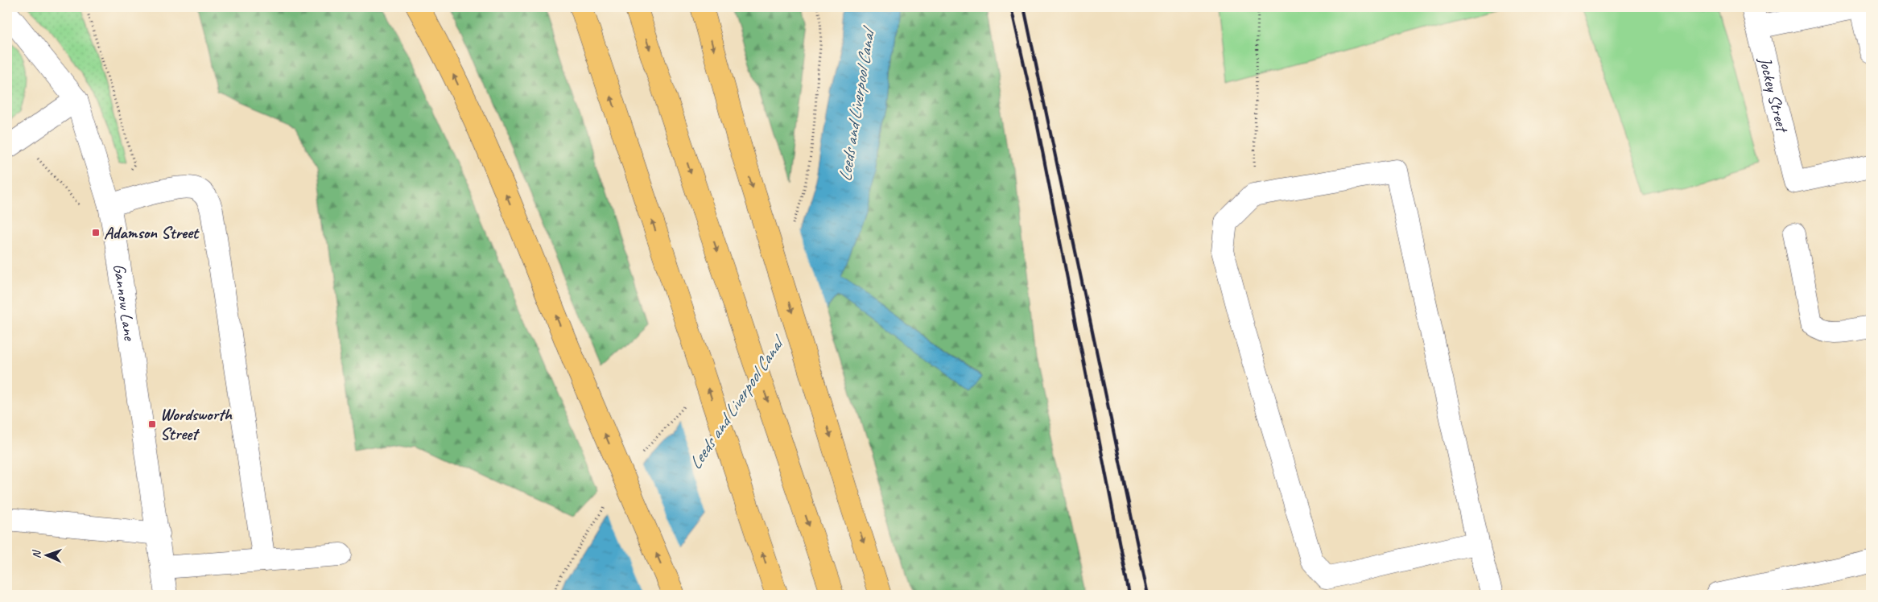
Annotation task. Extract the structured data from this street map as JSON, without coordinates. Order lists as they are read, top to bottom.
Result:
{
  "streets": {
    "street": ["Jockey Street", "Gannow Lane"]
  },
  "water": ["Leeds and Liverpool Canal"],
  "places": {
    "transit": ["Adamson Street", "Wordsworth Street"]
  },
  "north": "left"
}
